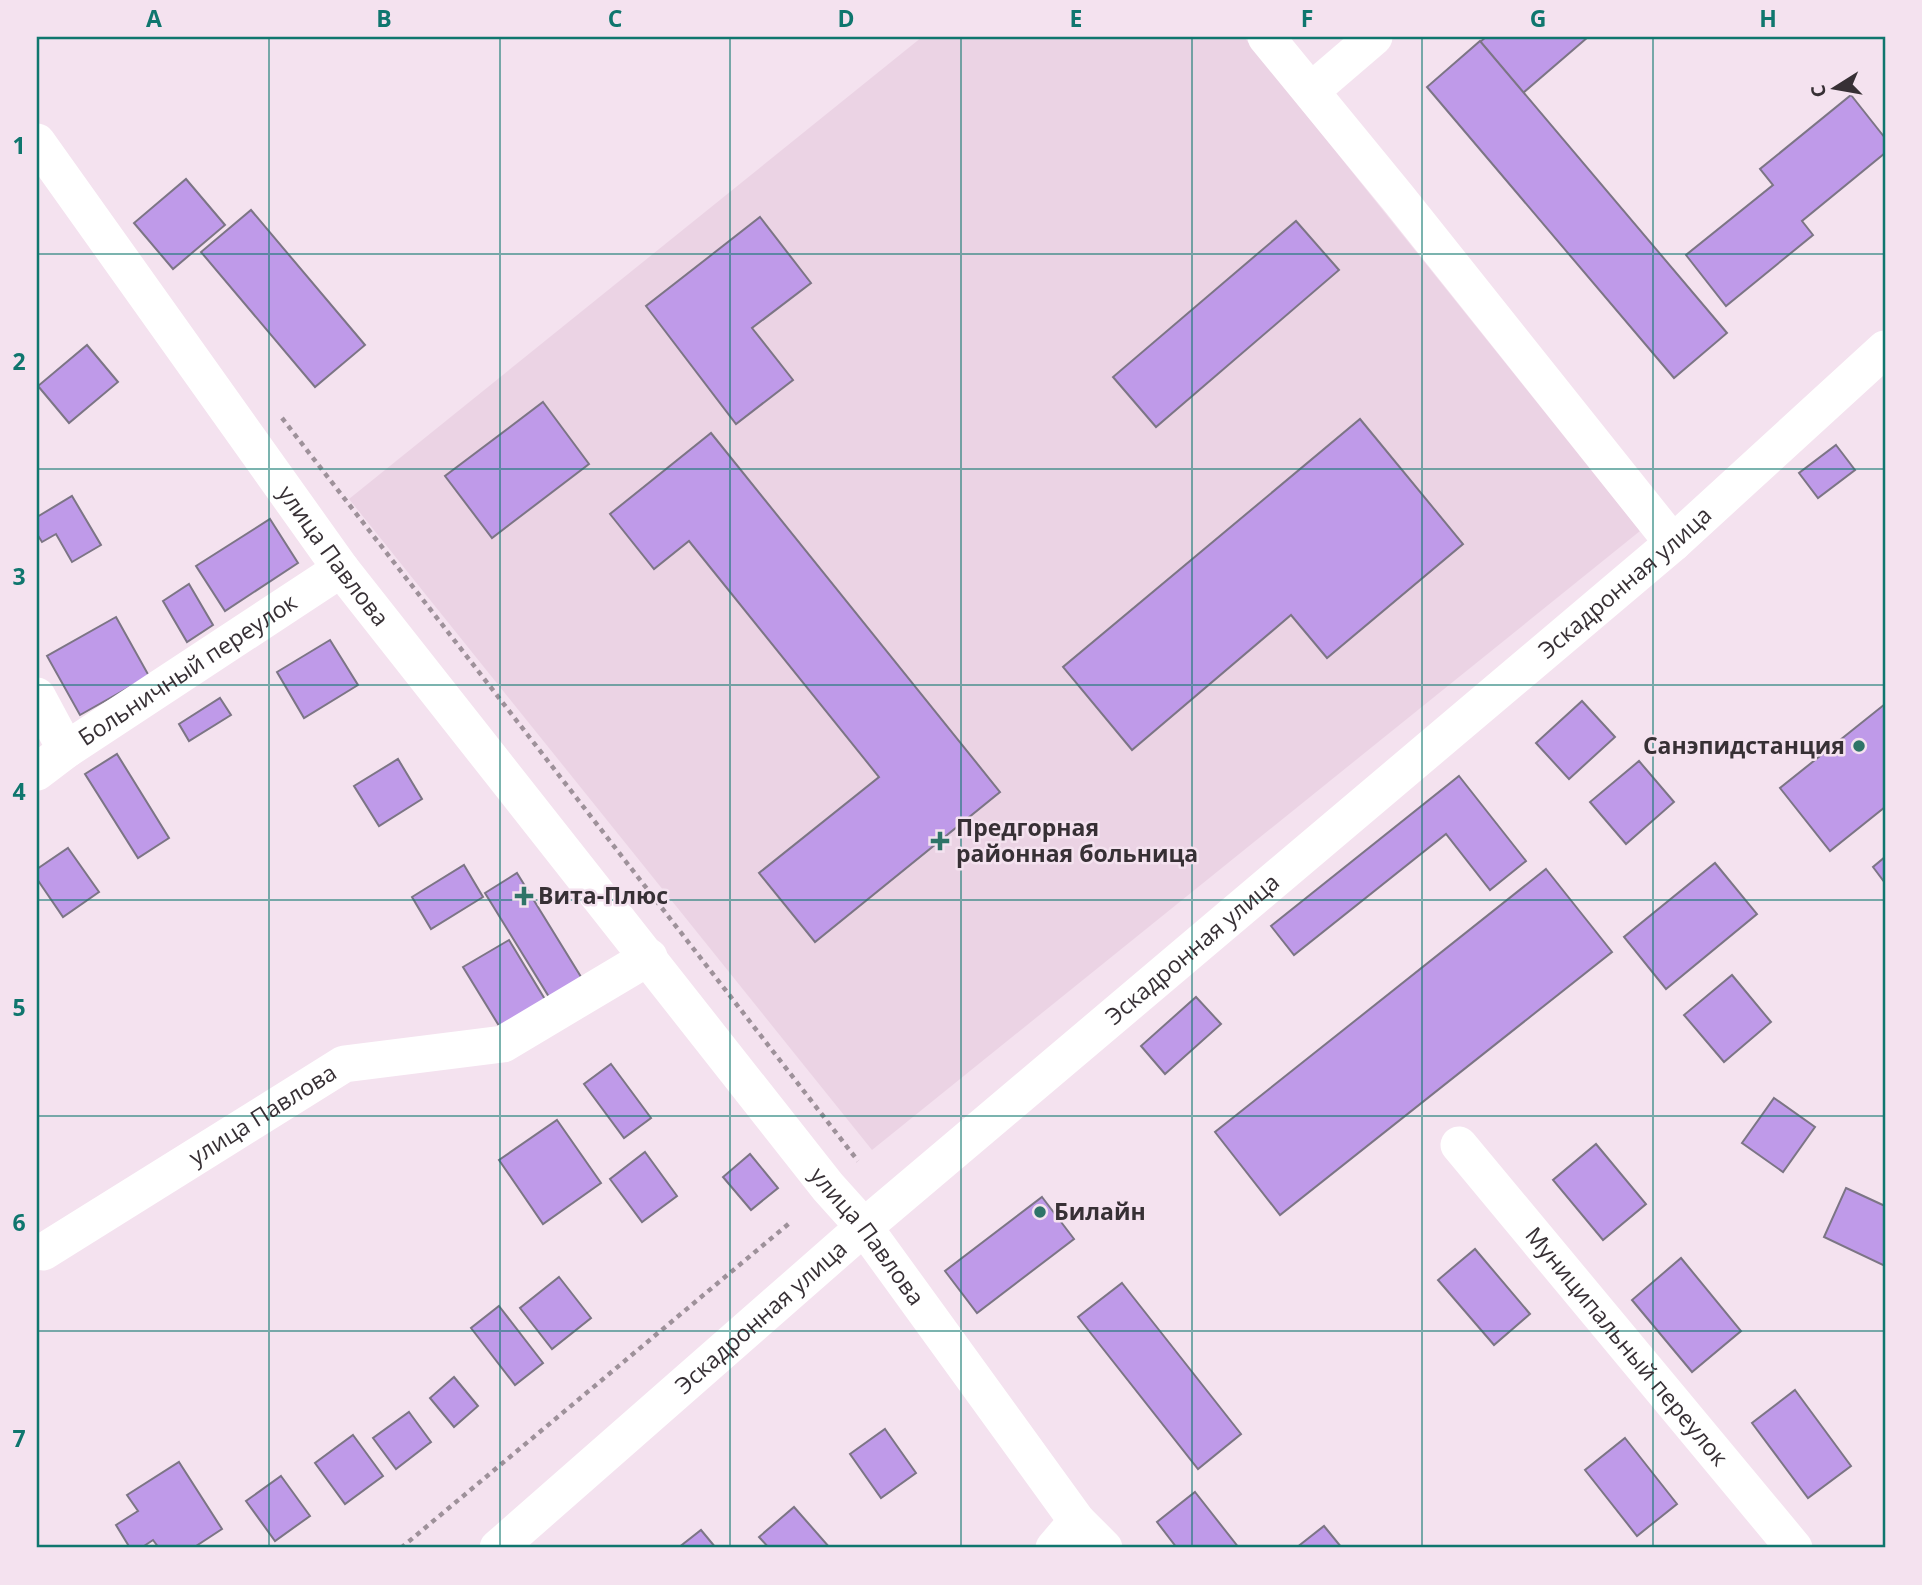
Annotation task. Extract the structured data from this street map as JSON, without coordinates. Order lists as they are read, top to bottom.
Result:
{
  "streets": {
    "street": [
      "улица Павлова",
      "Эскадронная улица",
      "Больничный переулок",
      "Муниципальный переулок"
    ]
  },
  "crossings": [
    ["улица Павлова", "Эскадронная улица"],
    ["улица Павлова", "Больничный переулок"]
  ],
  "places": {
    "other": ["Санэпидстанция", "Билайн"],
    "health": ["Предгорная районная больница", "Вита-Плюс"]
  },
  "north": "left",
  "grid": {
    "columns": [
      "A",
      "B",
      "C",
      "D",
      "E",
      "F",
      "G",
      "H"
    ],
    "rows": [
      "1",
      "2",
      "3",
      "4",
      "5",
      "6",
      "7"
    ]
  }
}
